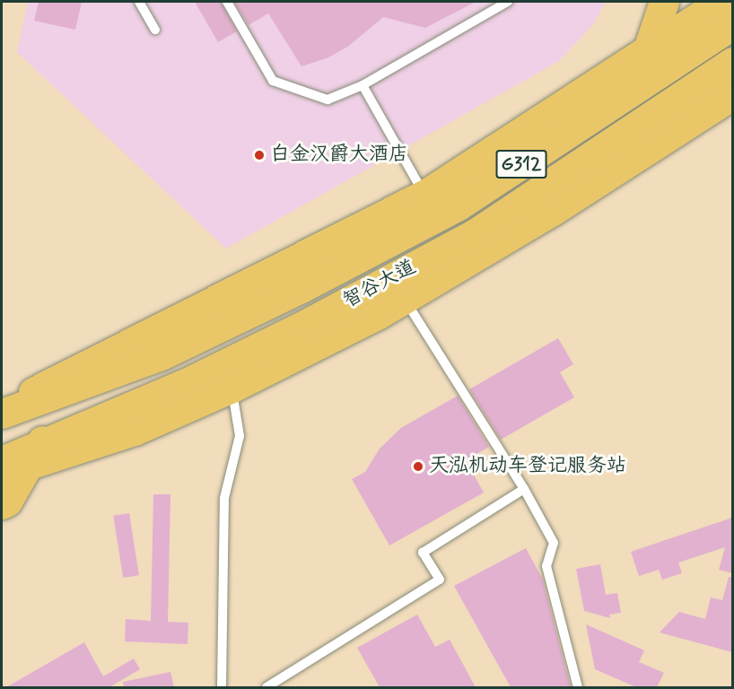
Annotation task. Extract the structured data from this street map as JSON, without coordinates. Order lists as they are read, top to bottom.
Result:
{
  "streets": {
    "main road": ["G312", "智谷大道"]
  },
  "places": ["白金汉爵大酒店", "天泓机动车登记服务站"]
}
